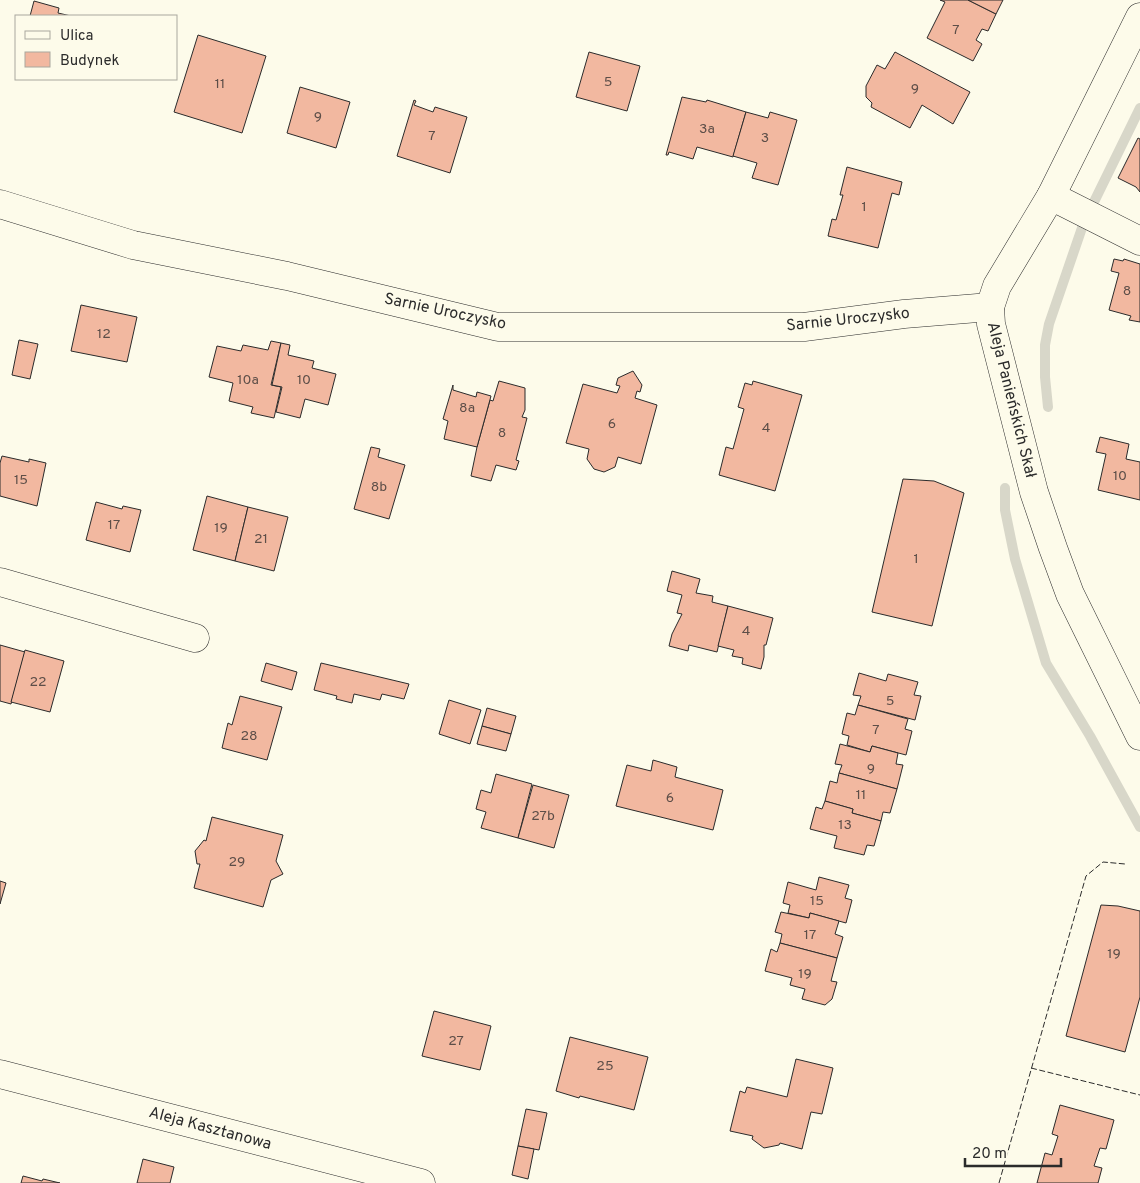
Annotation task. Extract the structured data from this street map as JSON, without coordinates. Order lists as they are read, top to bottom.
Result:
{
  "streets": {
    "street": ["Sarnie Uroczysko", "Aleja Panieńskich Skał", "Aleja Kasztanowa"]
  },
  "crossings": [
    ["Sarnie Uroczysko", "Aleja Panieńskich Skał"]
  ],
  "house_numbers": [
    "7",
    "5",
    "11",
    "9",
    "9",
    "3a",
    "7",
    "3",
    "1",
    "8",
    "12",
    "10a",
    "10",
    "8a",
    "6",
    "4",
    "8",
    "10",
    "15",
    "8b",
    "17",
    "19",
    "21",
    "1",
    "4",
    "22",
    "5",
    "7",
    "28",
    "9",
    "11",
    "6",
    "27b",
    "13",
    "29",
    "15",
    "17",
    "19",
    "19",
    "27",
    "25"
  ],
  "legend": ["Ulica", "Budynek"],
  "scale_bar": "20 m"
}
